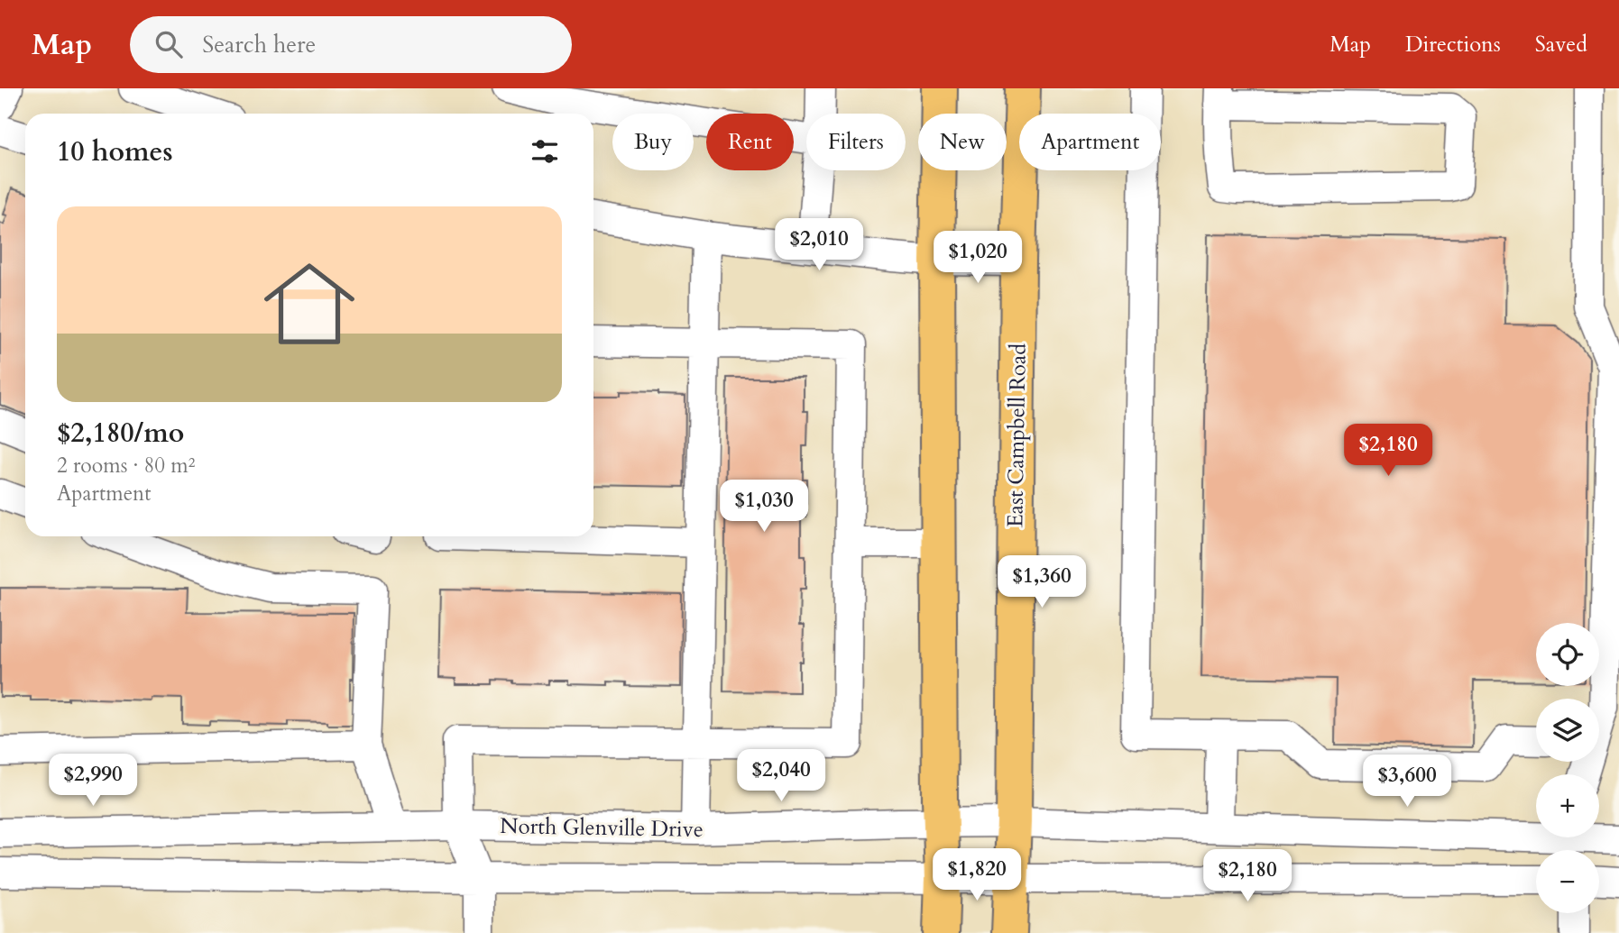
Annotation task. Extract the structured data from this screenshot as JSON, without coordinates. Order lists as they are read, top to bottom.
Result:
{
  "streets": {
    "main road": ["East Campbell Road"],
    "street": ["North Glenville Drive"]
  },
  "crossings": [
    ["East Campbell Road", "North Glenville Drive"]
  ],
  "page": {
    "header": "Map",
    "search": "Search here",
    "nav": ["Map", "Directions", "Saved"],
    "chip": [
      "Buy",
      "Rent",
      "Filters",
      "New",
      "Apartment"
    ],
    "heading": "10 homes",
    "list": [
      {
        "name": "$2,180/mo",
        "note": "2 rooms · 80 m² · Apartment"
      }
    ],
    "price": [
      "$2,010",
      "$1,020",
      "$2,180",
      "$1,030",
      "$1,360",
      "$2,040",
      "$2,990",
      "$3,600",
      "$1,820",
      "$2,180"
    ],
    "map_buttons": ["+", "−"]
  }
}
